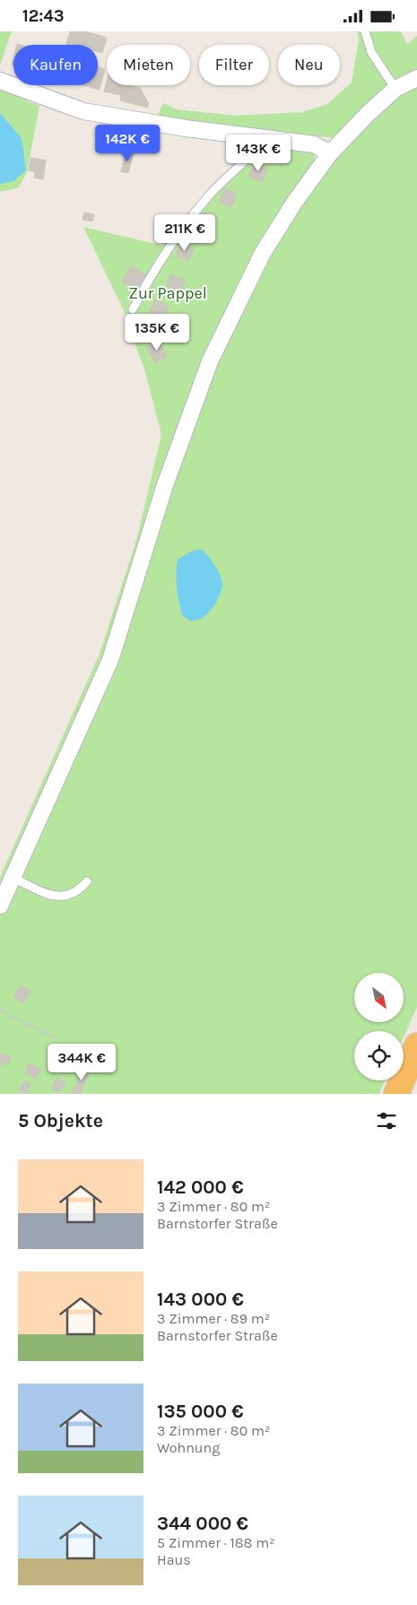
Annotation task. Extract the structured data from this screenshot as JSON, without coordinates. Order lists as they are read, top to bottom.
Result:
{
  "parks": ["Zur Pappel"],
  "north": "bottom right",
  "page": {
    "status": "12:43",
    "chip": [
      "Kaufen",
      "Mieten",
      "Filter",
      "Neu"
    ],
    "price": [
      "142K €",
      "143K €",
      "211K €",
      "135K €",
      "344K €"
    ],
    "heading": "5 Objekte",
    "list": [
      {
        "name": "142 000 €",
        "note": "3 Zimmer · 80 m² · Barnstorfer Straße"
      },
      {
        "name": "143 000 €",
        "note": "3 Zimmer · 89 m² · Barnstorfer Straße"
      },
      {
        "name": "135 000 €",
        "note": "3 Zimmer · 80 m² · Wohnung"
      },
      {
        "name": "344 000 €",
        "note": "5 Zimmer · 188 m² · Haus"
      }
    ]
  }
}
